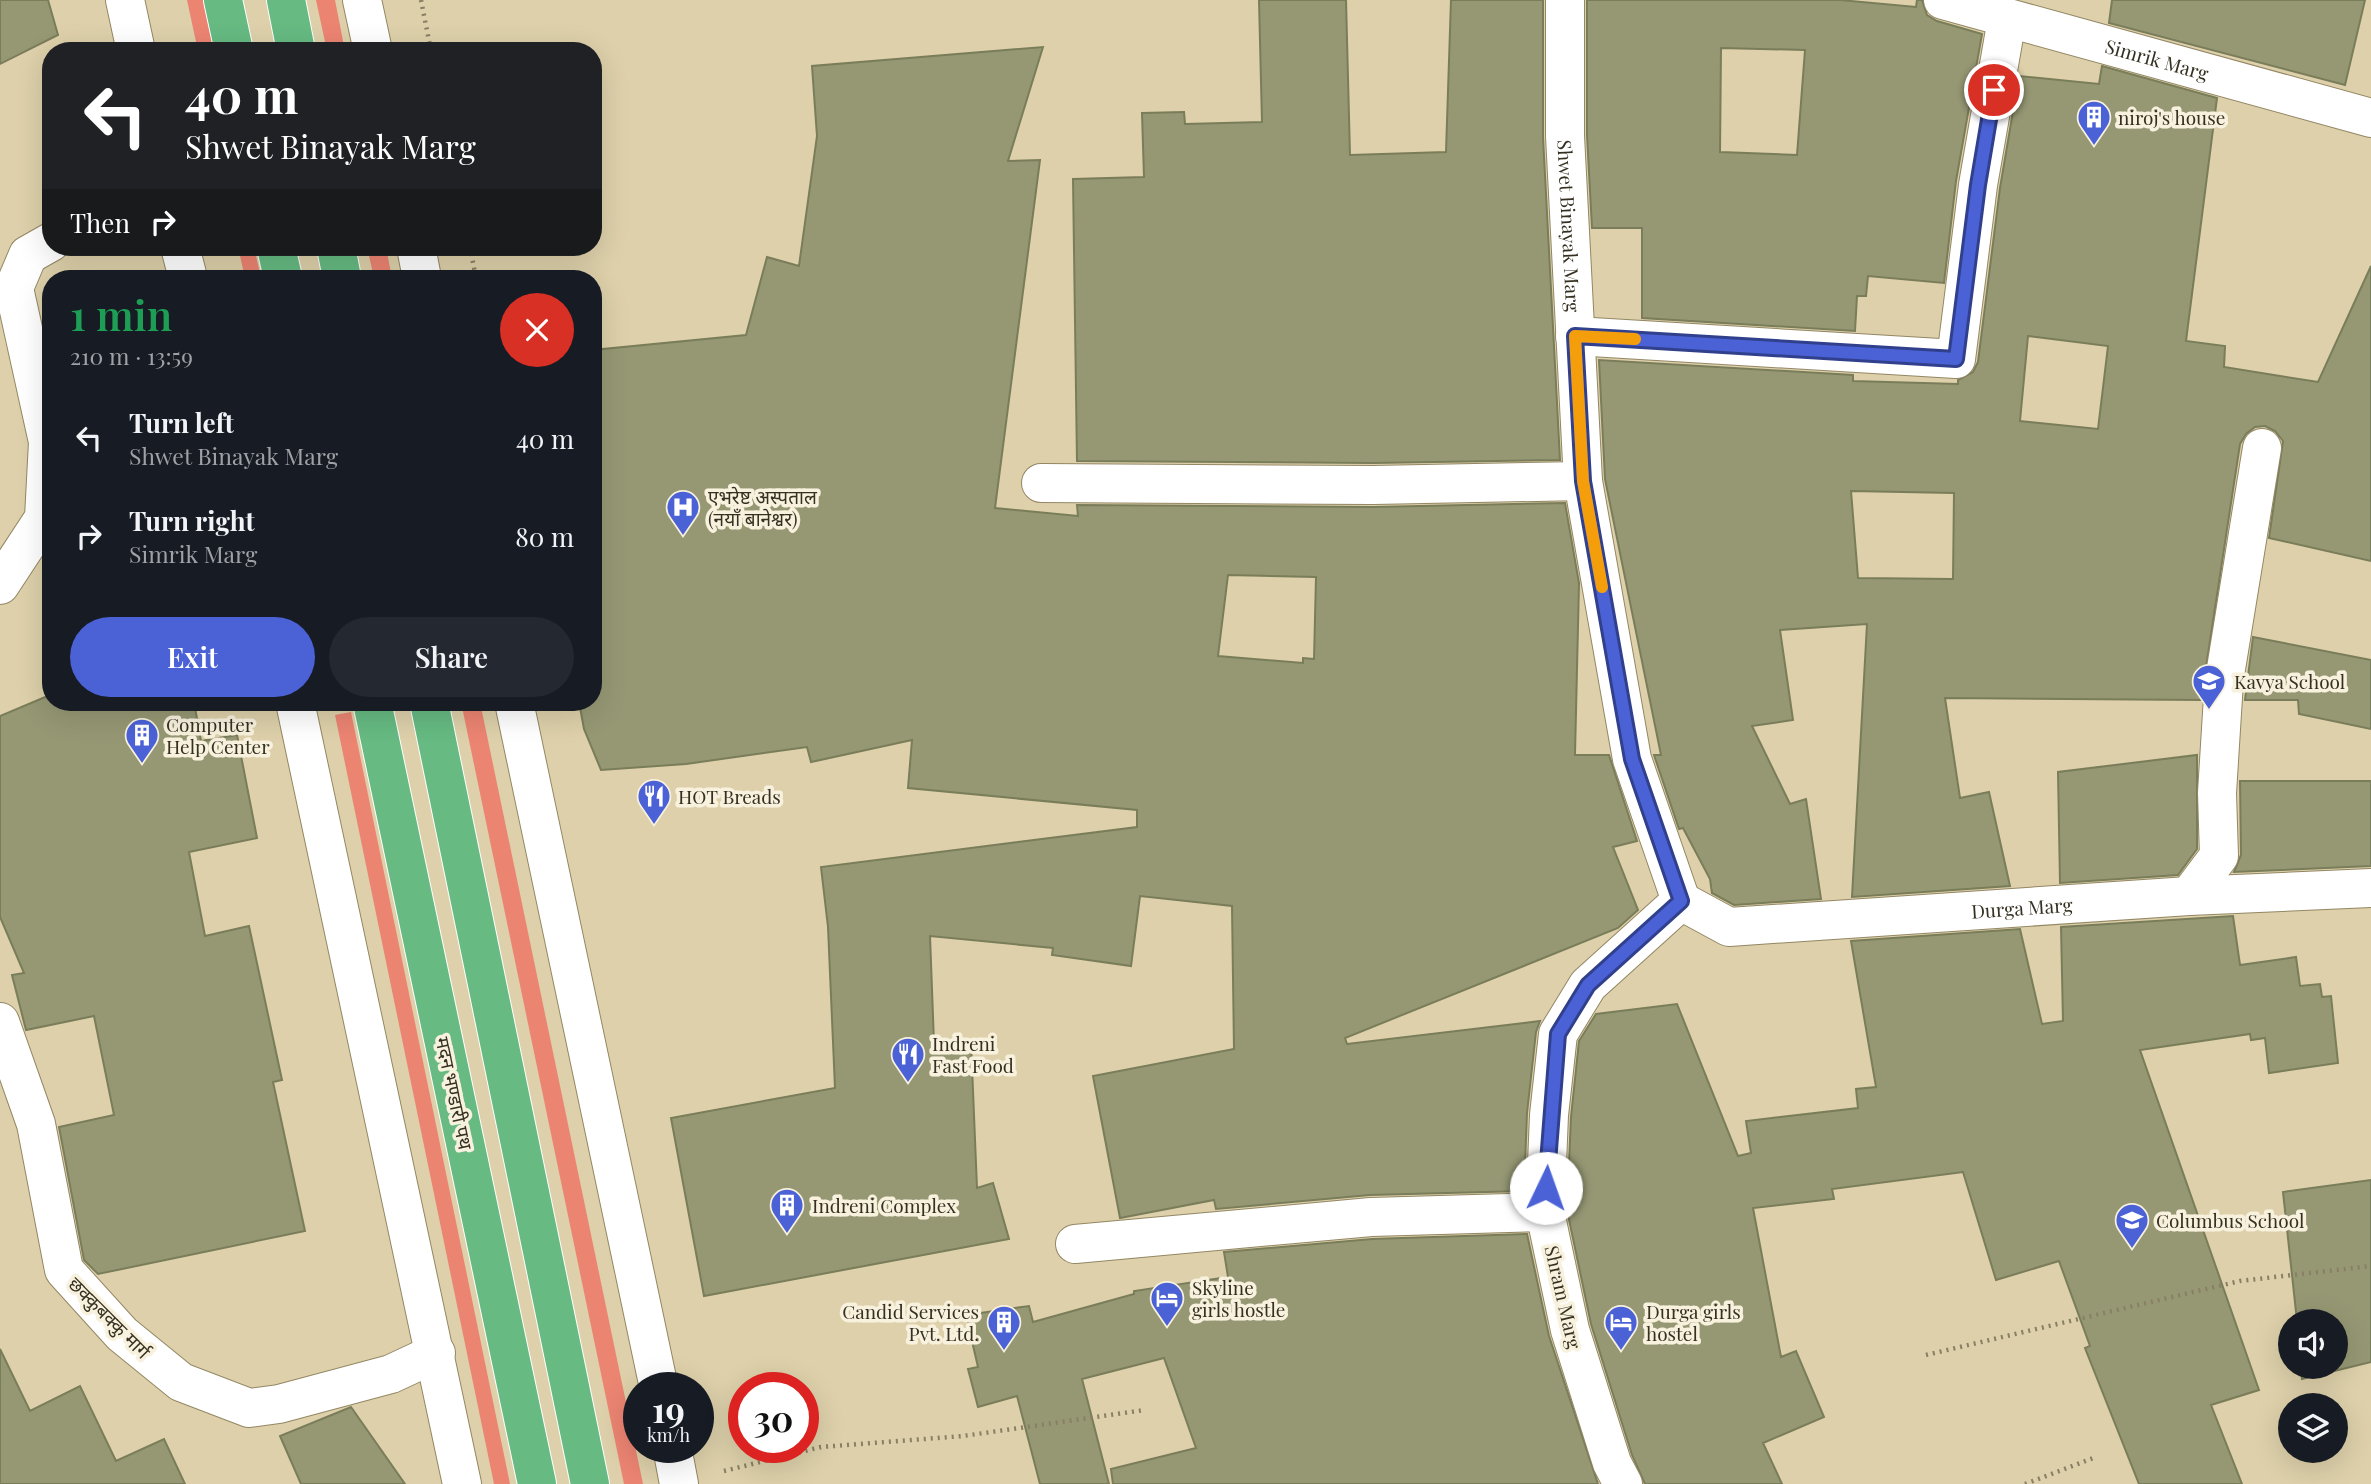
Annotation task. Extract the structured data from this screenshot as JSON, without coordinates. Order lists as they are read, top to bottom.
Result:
{
  "streets": {
    "highway": ["मदन भण्डारी पथ"],
    "street": [
      "Simrik Marg",
      "Shwet Binayak Marg",
      "Durga Marg",
      "Shram Marg",
      "छक्कुबक्कु मार्ग"
    ]
  },
  "crossings": [
    ["Shwet Binayak Marg", "Durga Marg"],
    ["Shwet Binayak Marg", "Shram Marg"],
    ["Durga Marg", "Shram Marg"]
  ],
  "places": {
    "building": [
      "niroj's house",
      "Computer Help Center",
      "Indreni Complex",
      "Candid Services Pvt. Ltd."
    ],
    "hospital": ["एभरेष्ट अस्पताल (नयाँ बानेश्वर)"],
    "school or university": ["Kavya School", "Columbus School"],
    "restaurant": ["HOT Breads", "Indreni Fast Food"],
    "hotel": ["Skyline girls hostle", "Durga girls hostel"]
  },
  "page": {
    "turn": ["40 m", "Shwet Binayak Marg"],
    "then": "Then",
    "heading": ["1 min", "210 m · 13:59"],
    "list": [
      {
        "name": "Turn left",
        "note": "Shwet Binayak Marg",
        "value": "40 m"
      },
      {
        "name": "Turn right",
        "note": "Simrik Marg",
        "value": "80 m"
      }
    ],
    "buttons": ["Exit", "Share"],
    "speed": "19 km/h",
    "limit": "30"
  }
}
